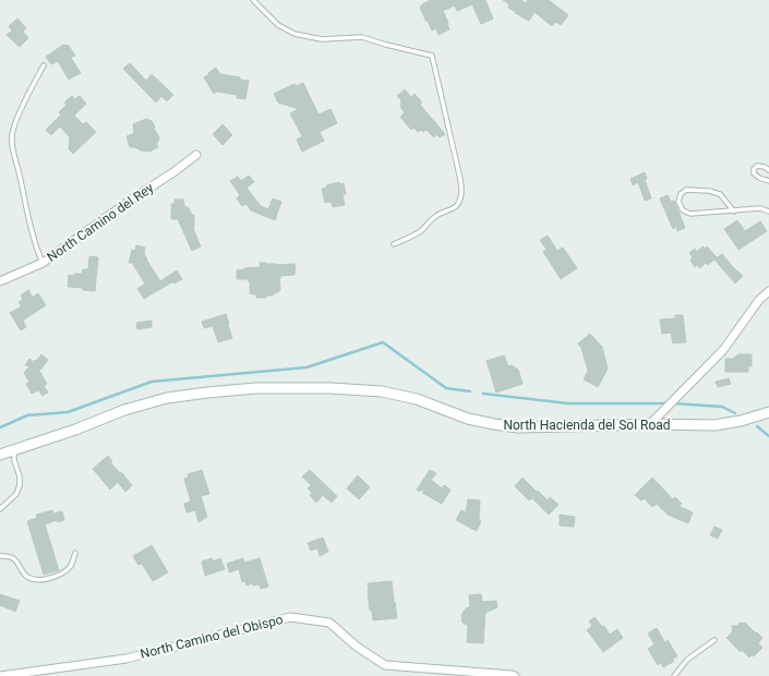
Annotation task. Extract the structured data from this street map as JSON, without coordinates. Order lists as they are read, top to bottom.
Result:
{
  "streets": {
    "street": ["North Camino del Rey", "North Hacienda del Sol Road", "North Camino del Obispo"]
  }
}
